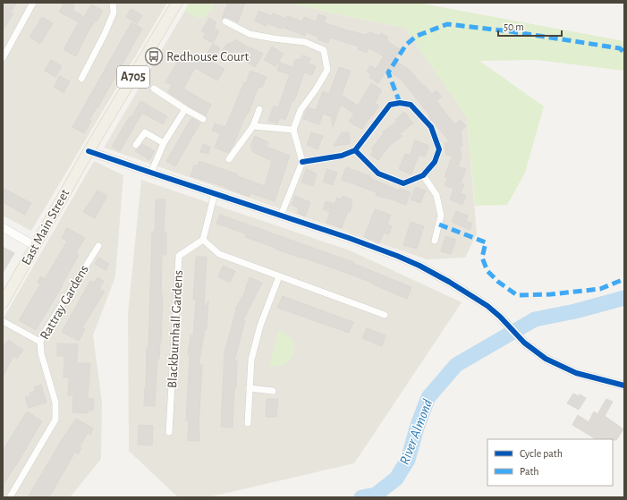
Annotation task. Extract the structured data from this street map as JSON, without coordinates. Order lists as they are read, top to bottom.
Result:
{
  "streets": {
    "main road": ["A705", "East Main Street"],
    "street": ["Rattray Gardens", "Blackburnhall Gardens"]
  },
  "crossings": [
    ["A705", "East Main Street"]
  ],
  "water": ["River Almond"],
  "places": {
    "bus stop": ["Redhouse Court"]
  },
  "legend": ["Cycle path", "Path"],
  "scale_bar": "50 m"
}
